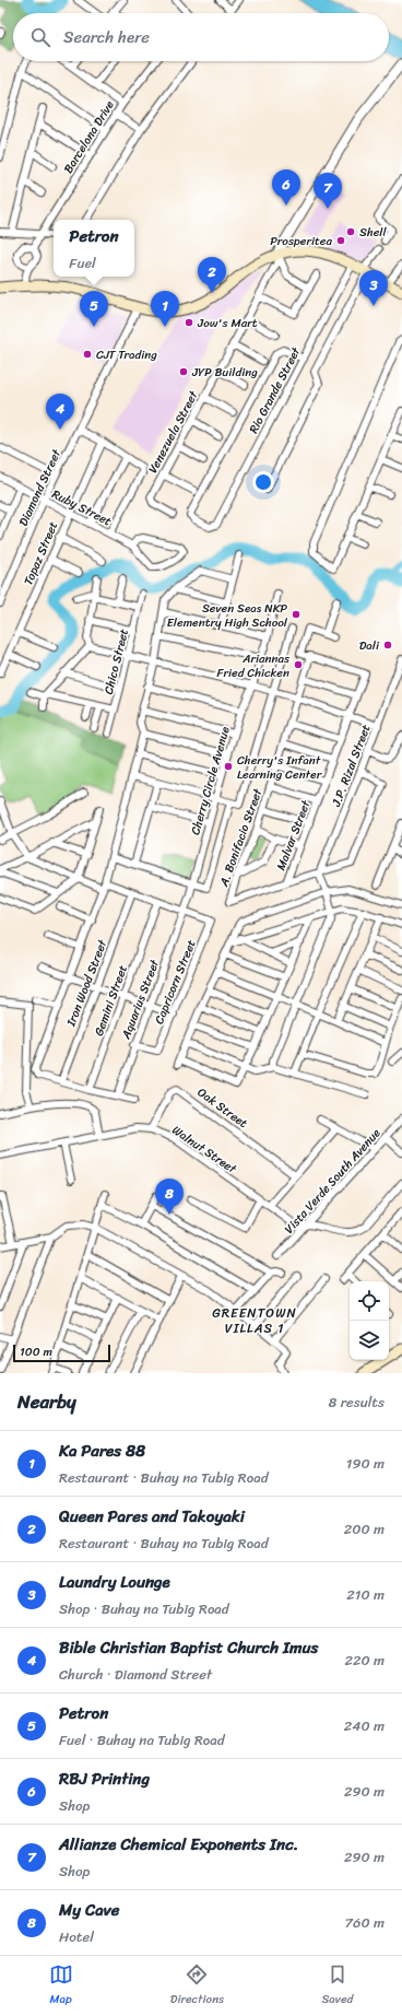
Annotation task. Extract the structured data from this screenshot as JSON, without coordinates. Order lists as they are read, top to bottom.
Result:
{
  "streets": {
    "street": [
      "Barcelona Drive",
      "Rio Grande Street",
      "Venezuela Street",
      "Diamond Street",
      "Ruby Street",
      "Topaz Street",
      "Chico Street",
      "J.P. Rizal Street",
      "Cherry Circle Avenue",
      "Malvar Street",
      "A. Bonifacio Street",
      "Capricorn Street",
      "Iron Wood Street",
      "Aquarius Street",
      "Gemini Street",
      "Oak Street",
      "Walnut Street",
      "Vista Verde South Avenue"
    ]
  },
  "crossings": [
    ["Diamond Street", "Ruby Street"],
    ["Ruby Street", "Topaz Street"],
    ["Cherry Circle Avenue", "Capricorn Street"],
    ["Cherry Circle Avenue", "Aquarius Street"],
    ["Malvar Street", "A. Bonifacio Street"],
    ["Capricorn Street", "Aquarius Street"],
    ["Oak Street", "Walnut Street"],
    ["Walnut Street", "Vista Verde South Avenue"]
  ],
  "districts": ["GREENTOWN VILLAS 1"],
  "places": [
    "Shell",
    "Prosperitea",
    "Jow's Mart",
    "CJT Trading",
    "JYP Building",
    "Seven Seas NKP Elementry High School",
    "Dali",
    "Ariannas Fried Chicken",
    "Cherry's Infant Learning Center"
  ],
  "scale_bar": "100 m",
  "page": {
    "search": "Search here",
    "pins": [
      "6",
      "7",
      "2",
      "3",
      "1",
      "5",
      "4",
      "8"
    ],
    "popup": ["Petron", "Fuel"],
    "scale": "100 m",
    "heading": ["Nearby", "8 results"],
    "list": [
      {
        "mark": "1",
        "name": "Ka Pares 88",
        "note": "Restaurant · Buhay na Tubig Road",
        "value": "190 m"
      },
      {
        "mark": "2",
        "name": "Queen Pares and Takoyaki",
        "note": "Restaurant · Buhay na Tubig Road",
        "value": "200 m"
      },
      {
        "mark": "3",
        "name": "Laundry Lounge",
        "note": "Shop · Buhay na Tubig Road",
        "value": "210 m"
      },
      {
        "mark": "4",
        "name": "Bible Christian Baptist Church Imus",
        "note": "Church · Diamond Street",
        "value": "220 m"
      },
      {
        "mark": "5",
        "name": "Petron",
        "note": "Fuel · Buhay na Tubig Road",
        "value": "240 m"
      },
      {
        "mark": "6",
        "name": "RBJ Printing",
        "note": "Shop",
        "value": "290 m"
      },
      {
        "mark": "7",
        "name": "Allianze Chemical Exponents Inc.",
        "note": "Shop",
        "value": "290 m"
      },
      {
        "mark": "8",
        "name": "My Cave",
        "note": "Hotel",
        "value": "760 m"
      }
    ],
    "nav": ["Map", "Directions", "Saved"]
  }
}
